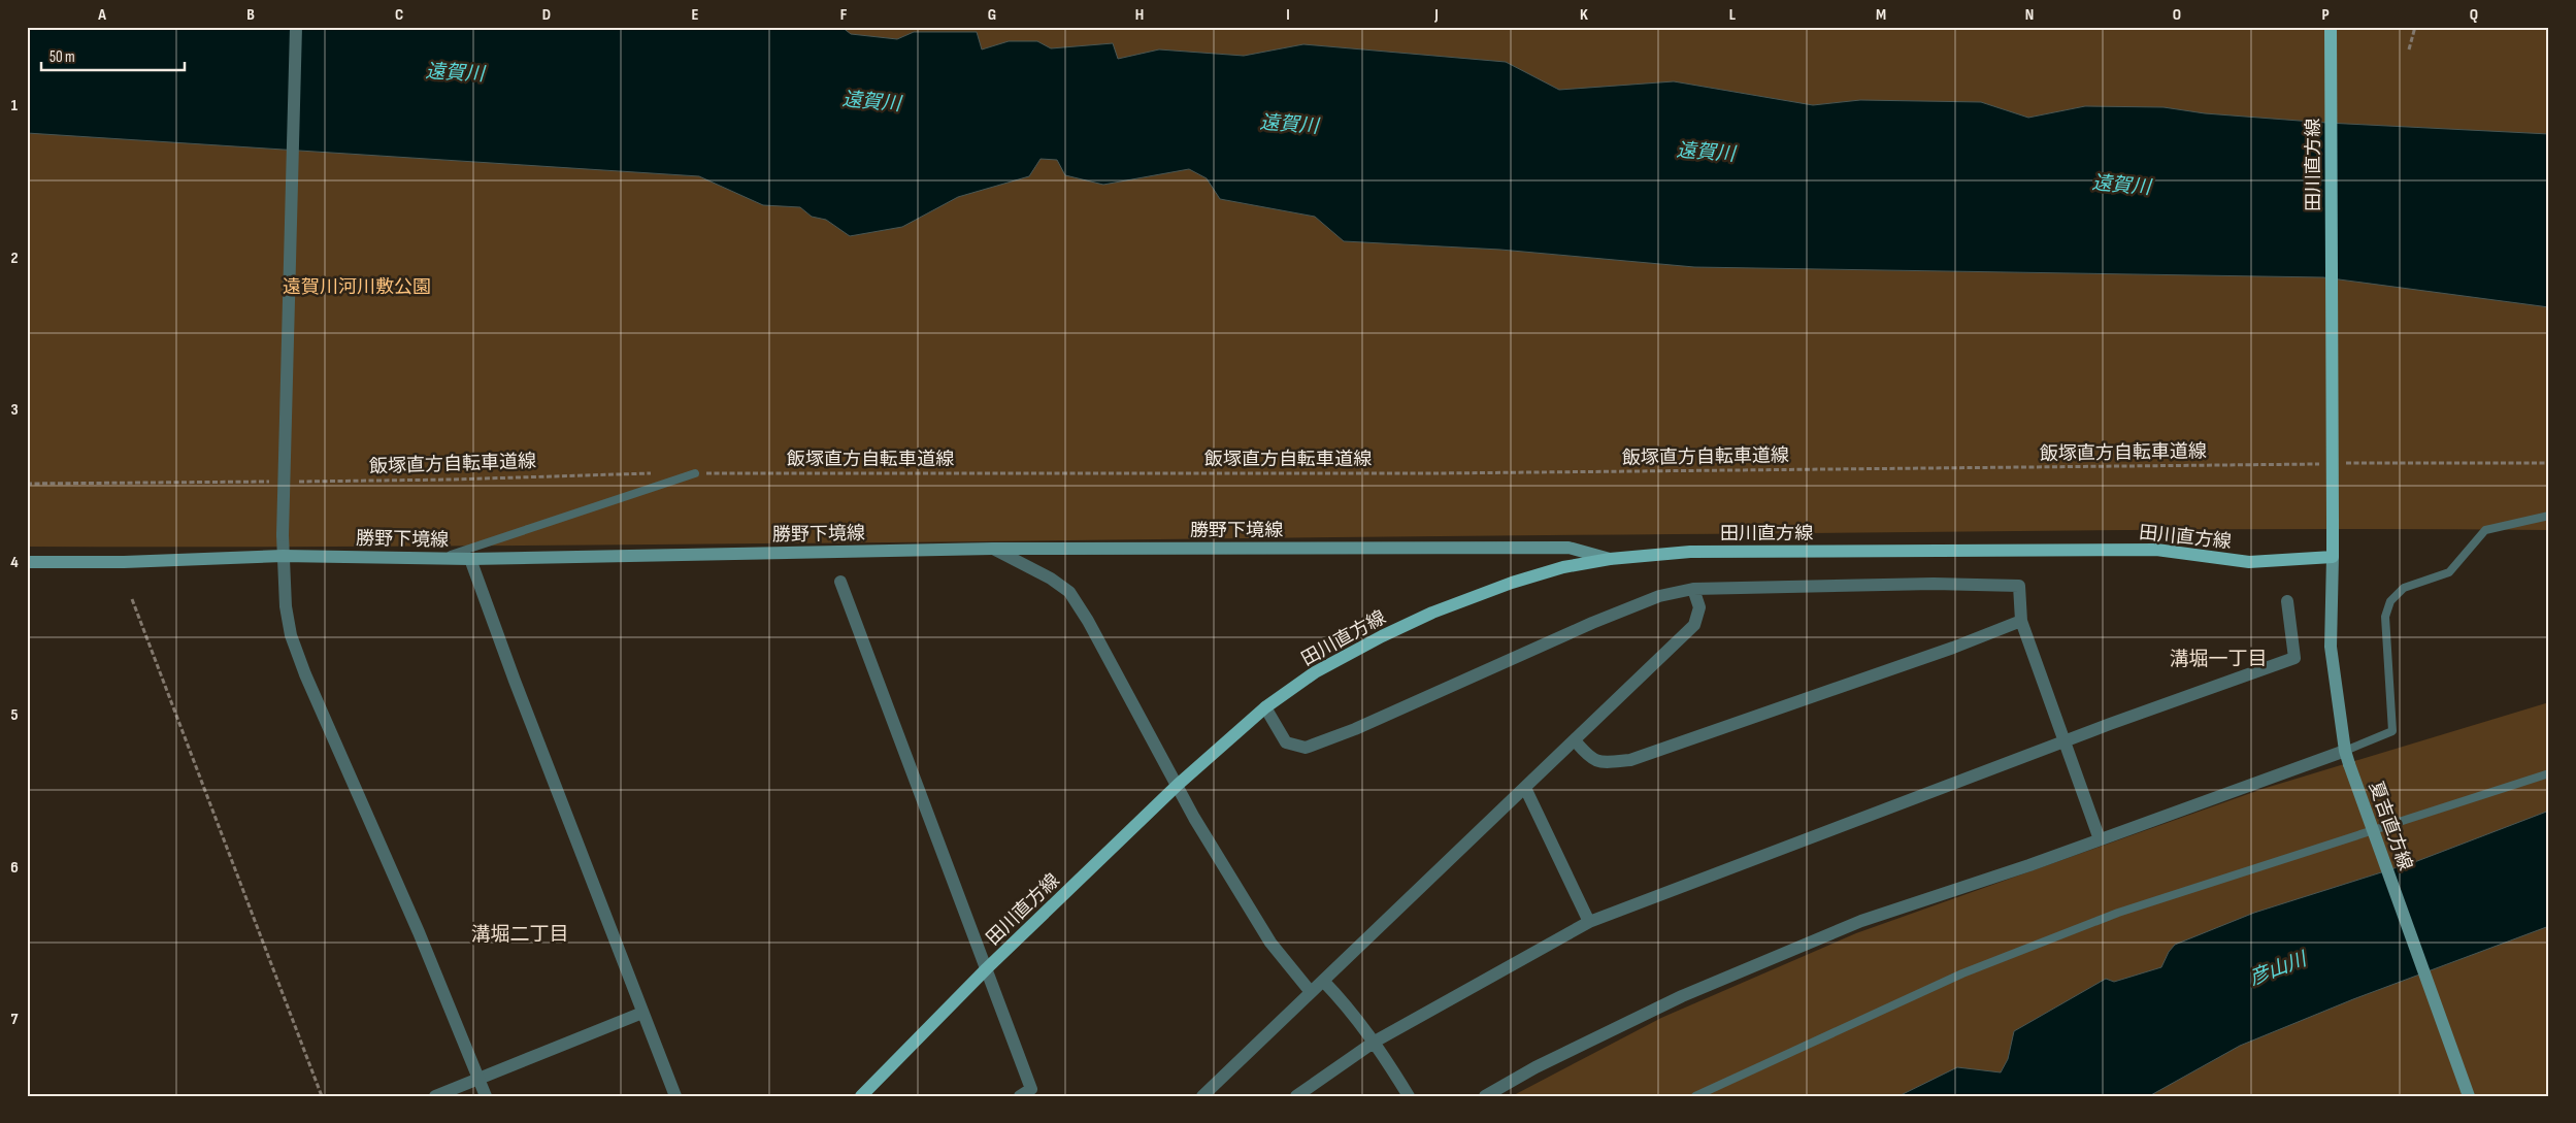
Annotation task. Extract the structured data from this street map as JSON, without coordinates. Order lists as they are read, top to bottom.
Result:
{
  "streets": {
    "main road": ["田川直方線", "勝野下境線", "夏吉直方線"],
    "path": ["飯塚直方自転車道線"]
  },
  "crossings": [
    ["田川直方線", "勝野下境線"],
    ["田川直方線", "夏吉直方線"]
  ],
  "districts": ["溝堀一丁目", "溝堀二丁目"],
  "water": ["遠賀川", "彦山川"],
  "parks": ["遠賀川河川敷公園"],
  "scale_bar": "50 m",
  "grid": {
    "columns": [
      "A",
      "B",
      "C",
      "D",
      "E",
      "F",
      "G",
      "H",
      "I",
      "J",
      "K",
      "L",
      "M",
      "N",
      "O",
      "P",
      "Q"
    ],
    "rows": [
      "1",
      "2",
      "3",
      "4",
      "5",
      "6",
      "7"
    ]
  }
}
